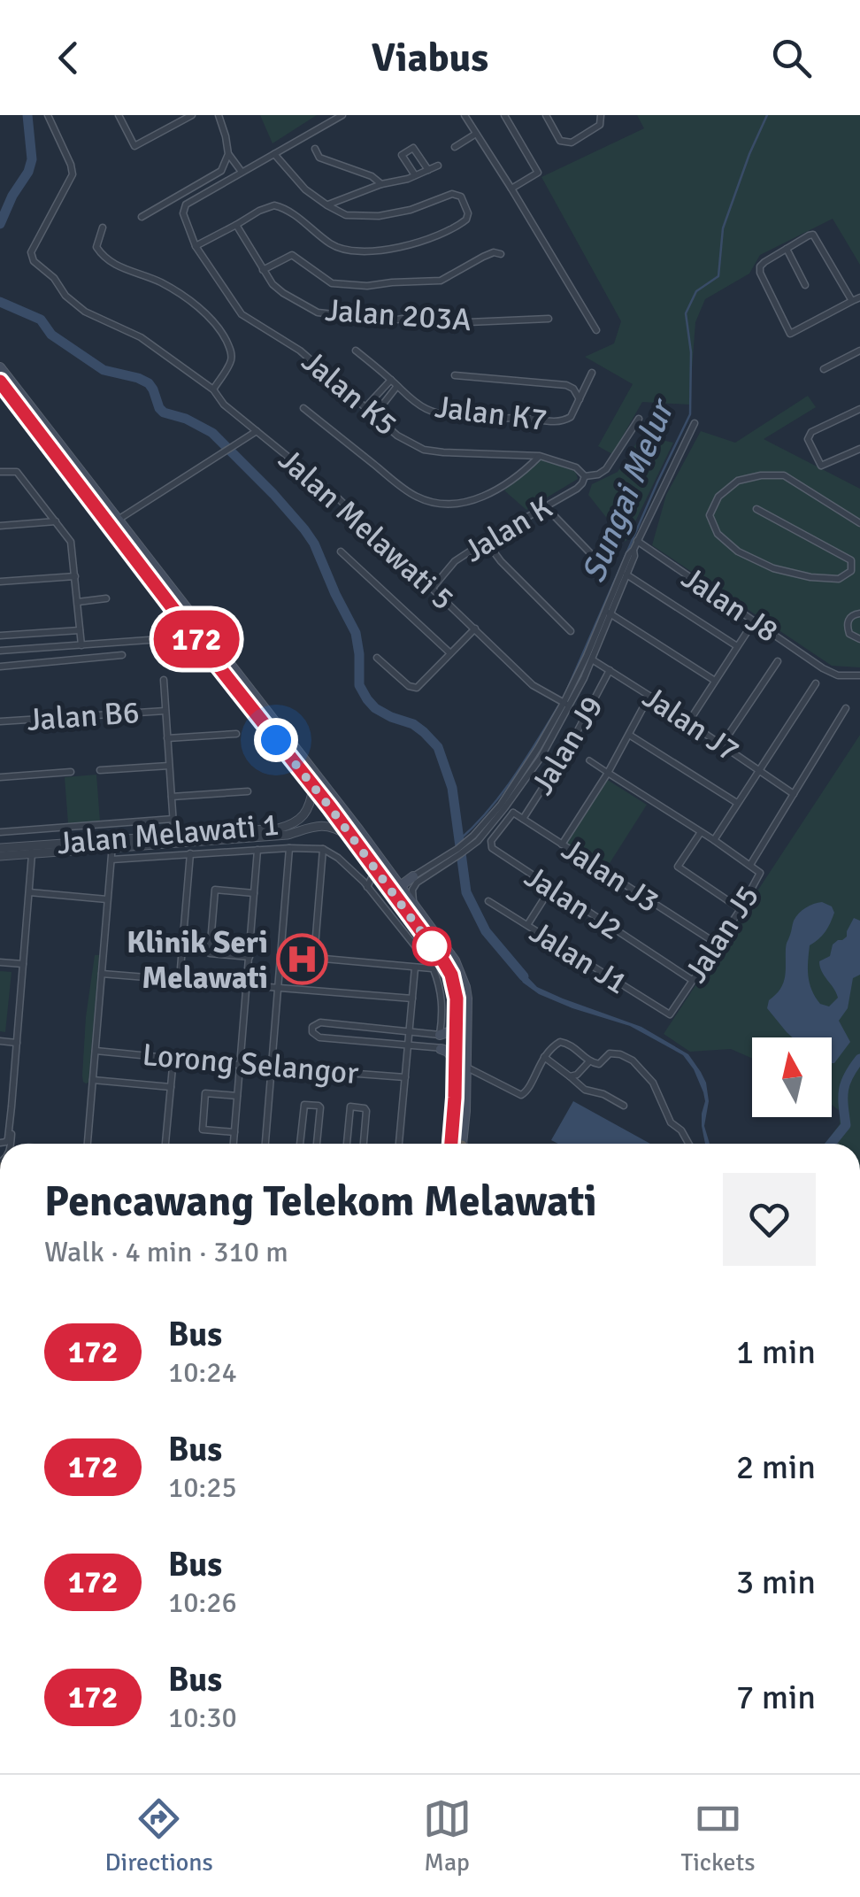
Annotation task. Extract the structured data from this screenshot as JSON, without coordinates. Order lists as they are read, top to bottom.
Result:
{
  "streets": {
    "street": [
      "Jalan 203A",
      "Jalan K5",
      "Jalan K7",
      "Jalan Melawati 5",
      "Jalan K",
      "Jalan J8",
      "Jalan B6",
      "Jalan J7",
      "Jalan J9",
      "Jalan Melawati 1",
      "Jalan J3",
      "Jalan J2",
      "Jalan J5",
      "Jalan J1",
      "Lorong Selangor"
    ]
  },
  "crossings": [
    ["Jalan K5", "Jalan K7"],
    ["Jalan K5", "Jalan K"],
    ["Jalan Melawati 5", "Jalan K"],
    ["Jalan J7", "Jalan J9"],
    ["Jalan J9", "Jalan J3"],
    ["Jalan J3", "Jalan J2"],
    ["Jalan J3", "Jalan J5"],
    ["Jalan J2", "Jalan J5"],
    ["Jalan J5", "Jalan J1"]
  ],
  "water": ["Sungai Melur"],
  "places": {
    "hospital": ["Klinik Seri Melawati"]
  },
  "lines": ["bus line 172"],
  "north": "top",
  "page": {
    "header": "Viabus",
    "on_map": "172",
    "heading": ["Pencawang Telekom Melawati", "Walk · 4 min · 310 m"],
    "list": [
      {
        "mark": "172",
        "name": "Bus",
        "note": "10:24",
        "value": "1 min"
      },
      {
        "mark": "172",
        "name": "Bus",
        "note": "10:25",
        "value": "2 min"
      },
      {
        "mark": "172",
        "name": "Bus",
        "note": "10:26",
        "value": "3 min"
      },
      {
        "mark": "172",
        "name": "Bus",
        "note": "10:30",
        "value": "7 min"
      }
    ],
    "tabs": ["Directions", "Map", "Tickets"]
  }
}
